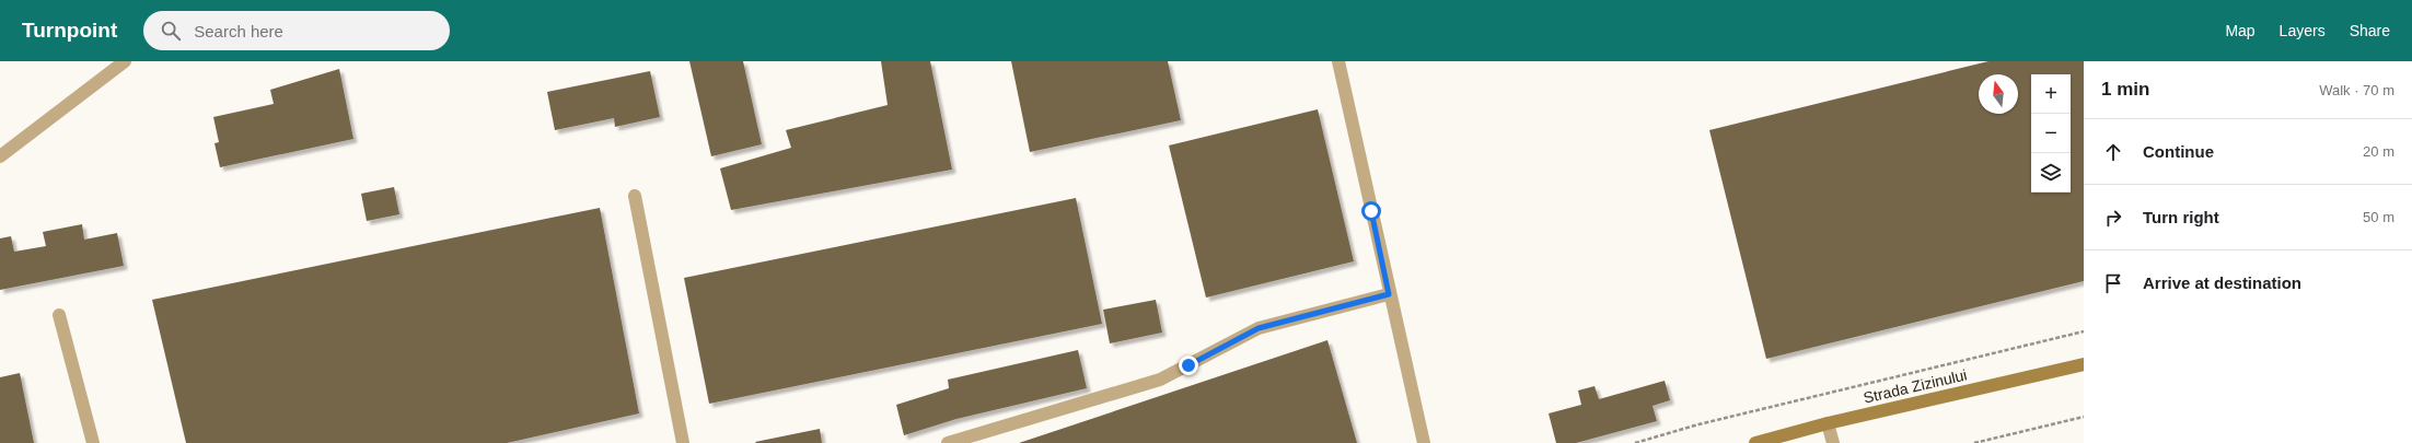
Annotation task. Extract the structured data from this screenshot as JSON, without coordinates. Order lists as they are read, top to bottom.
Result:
{
  "streets": {
    "main road": ["Strada Zizinului"]
  },
  "north": "top",
  "page": {
    "header": "Turnpoint",
    "search": "Search here",
    "nav": ["Map", "Layers", "Share"],
    "heading": ["1 min", "Walk · 70 m"],
    "map_buttons": ["+", "−"],
    "list": [
      ["Continue", "20 m"],
      ["Turn right", "50 m"],
      "Arrive at destination"
    ]
  }
}
